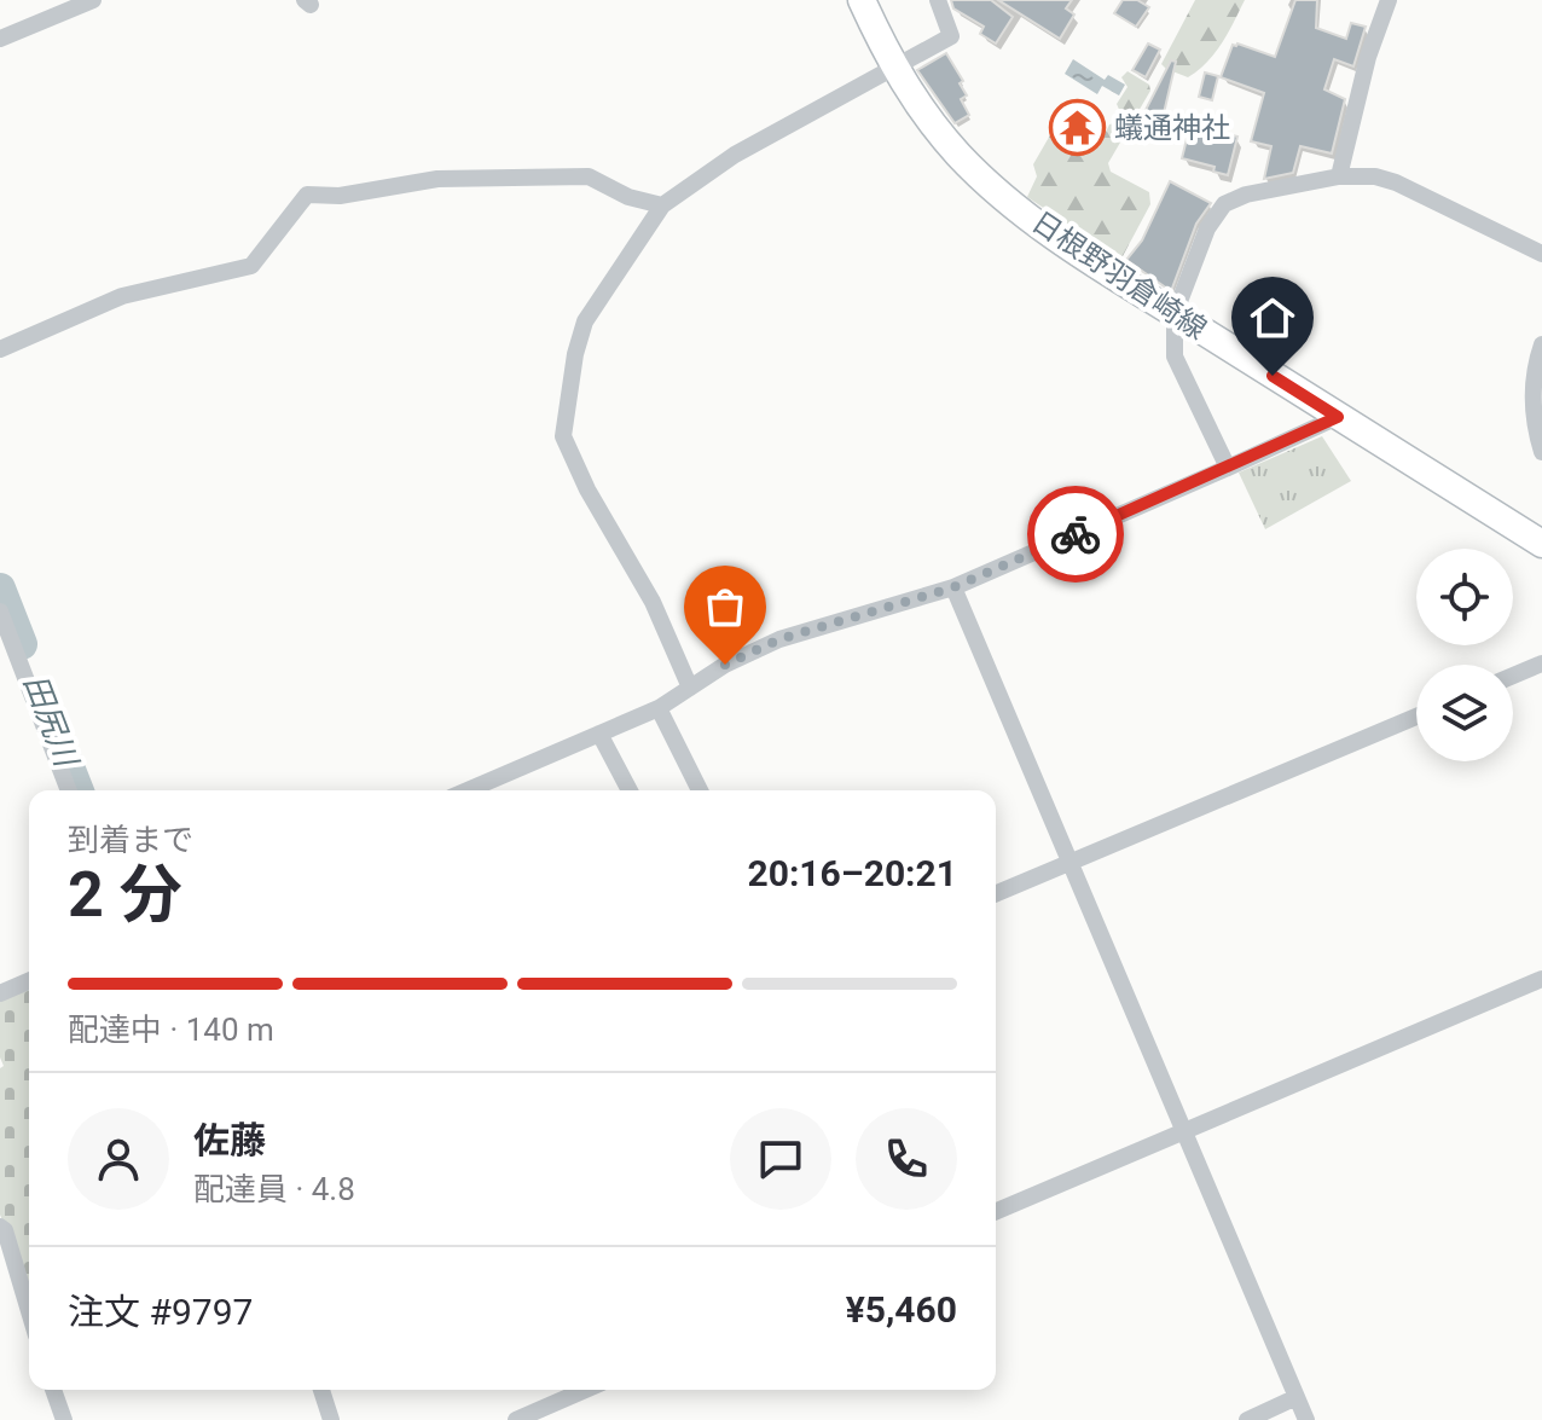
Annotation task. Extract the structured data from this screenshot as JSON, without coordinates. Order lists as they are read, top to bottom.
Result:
{
  "streets": {
    "main road": ["日根野羽倉崎線"]
  },
  "water": ["田尻川"],
  "places": {
    "temple": ["蟻通神社"]
  },
  "page": {
    "heading": ["2 分", "到着まで", "20:16–20:21"],
    "panel": [
      "佐藤",
      "配達員 · 4.8",
      "注文 #9797",
      "¥5,460"
    ],
    "bar": "配達中 · 140 m"
  }
}
